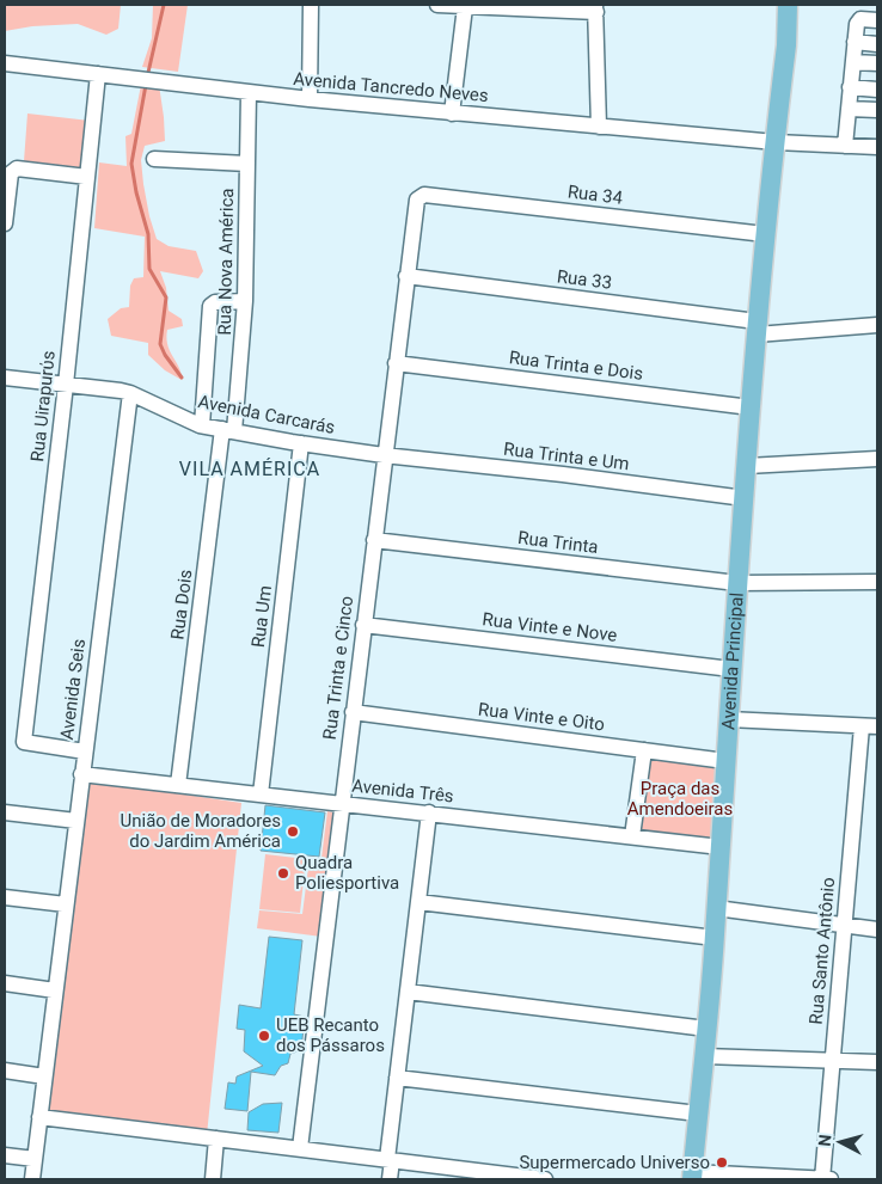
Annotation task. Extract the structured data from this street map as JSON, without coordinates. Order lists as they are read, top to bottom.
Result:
{
  "streets": {
    "main road": ["Avenida Principal"],
    "street": [
      "Avenida Tancredo Neves",
      "Rua 34",
      "Rua Nova América",
      "Rua 33",
      "Rua Trinta e Dois",
      "Rua Uirapurύs",
      "Avenida Carcarás",
      "Rua Trinta e Um",
      "Rua Trinta",
      "Rua Dois",
      "Rua Um",
      "Rua Vinte e Nove",
      "Rua Trinta e Cinco",
      "Avenida Seis",
      "Rua Vinte e Oito",
      "Avenida Três",
      "Rua Santo Antônio"
    ]
  },
  "crossings": [
    ["Avenida Tancredo Neves", "Rua Nova América"],
    ["Avenida Tancredo Neves", "Rua Uirapurύs"],
    ["Avenida Tancredo Neves", "Avenida Principal"],
    ["Rua 34", "Avenida Principal"],
    ["Rua 34", "Rua Trinta e Cinco"],
    ["Rua Nova América", "Avenida Carcarás"],
    ["Rua Nova América", "Rua Dois"],
    ["Rua 33", "Avenida Principal"],
    ["Rua 33", "Rua Trinta e Cinco"],
    ["Rua Trinta e Dois", "Avenida Principal"],
    ["Rua Trinta e Dois", "Rua Trinta e Cinco"],
    ["Rua Uirapurύs", "Avenida Carcarás"],
    ["Rua Uirapurύs", "Avenida Seis"],
    ["Avenida Carcarás", "Rua Trinta e Um"],
    ["Avenida Carcarás", "Rua Dois"],
    ["Avenida Carcarás", "Rua Um"],
    ["Avenida Carcarás", "Rua Trinta e Cinco"],
    ["Avenida Carcarás", "Avenida Seis"],
    ["Rua Trinta e Um", "Avenida Principal"],
    ["Rua Trinta e Um", "Rua Trinta e Cinco"],
    ["Rua Trinta", "Avenida Principal"],
    ["Rua Trinta", "Rua Trinta e Cinco"],
    ["Rua Dois", "Avenida Três"],
    ["Rua Um", "Avenida Três"],
    ["Rua Vinte e Nove", "Avenida Principal"],
    ["Rua Vinte e Nove", "Rua Trinta e Cinco"],
    ["Avenida Principal", "Rua Vinte e Oito"],
    ["Avenida Principal", "Avenida Três"],
    ["Rua Trinta e Cinco", "Rua Vinte e Oito"],
    ["Rua Trinta e Cinco", "Avenida Três"],
    ["Avenida Seis", "Avenida Três"]
  ],
  "districts": ["VILA AMÉRICA"],
  "parks": ["Praça das Amendoeiras"],
  "places": [
    "União de Moradores do Jardim América",
    "Quadra Poliesportiva",
    "UEB Recanto dos Pássaros",
    "Supermercado Universo"
  ],
  "north": "left"
}
